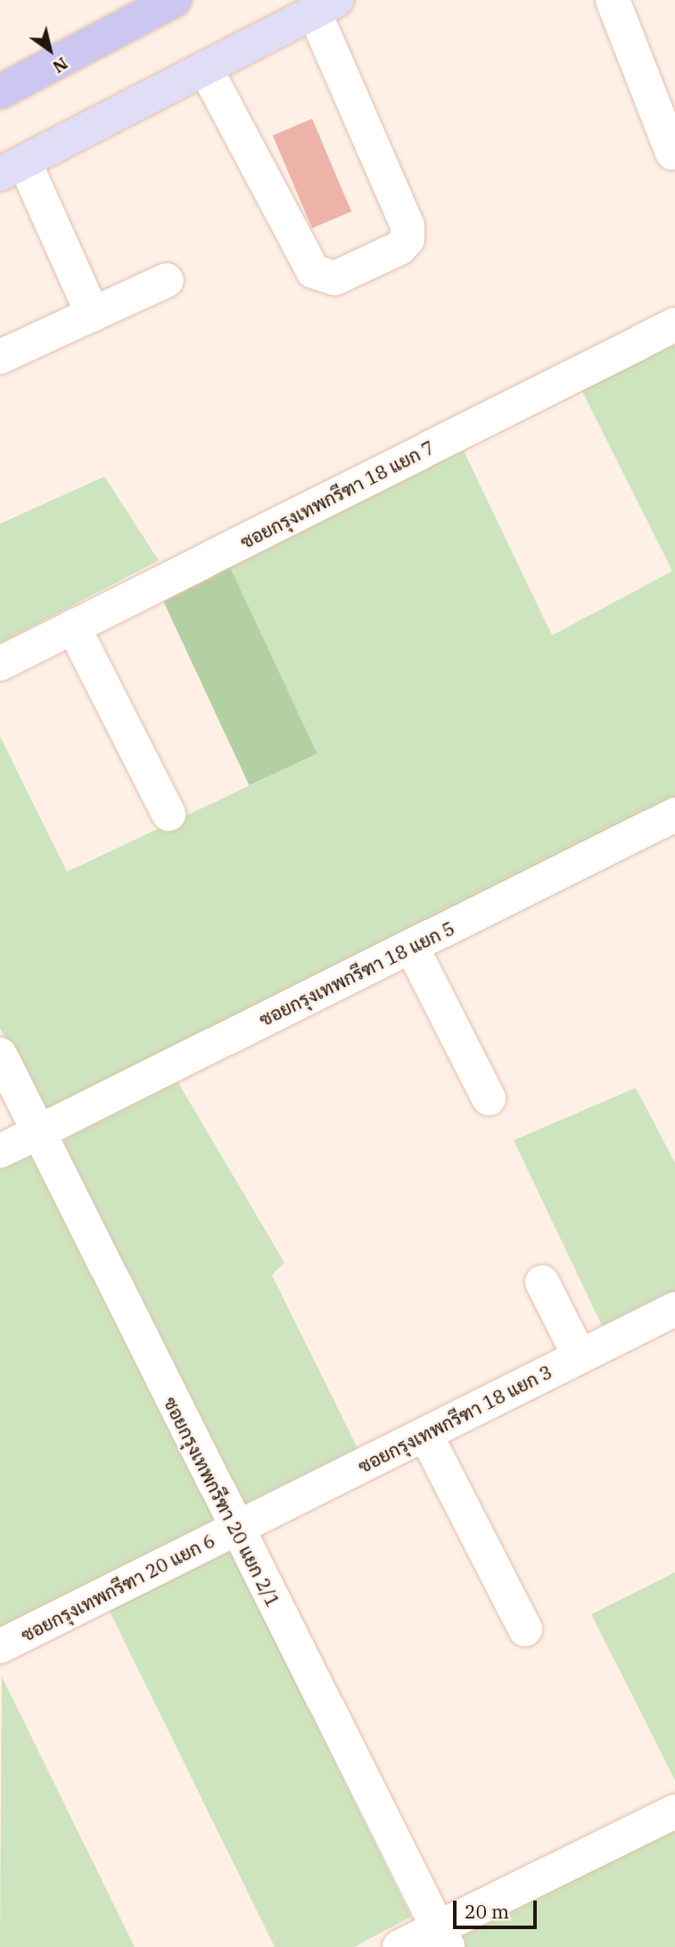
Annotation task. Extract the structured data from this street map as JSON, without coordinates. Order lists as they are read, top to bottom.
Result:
{
  "streets": {
    "street": [
      "ซอยกรุงเทพกรีฑา 18 แยก 7",
      "ซอยกรุงเทพกรีฑา 18 แยก 5",
      "ซอยกรุงเทพกรีฑา 18 แยก 3",
      "ซอยกรุงเทพกรีฑา 20 แยก 2/1",
      "ซอยกรุงเทพกรีฑา 20 แยก 6"
    ]
  },
  "crossings": [
    ["ซอยกรุงเทพกรีฑา 18 แยก 5", "ซอยกรุงเทพกรีฑา 20 แยก 2/1"],
    ["ซอยกรุงเทพกรีฑา 18 แยก 3", "ซอยกรุงเทพกรีฑา 20 แยก 2/1"],
    ["ซอยกรุงเทพกรีฑา 18 แยก 3", "ซอยกรุงเทพกรีฑา 20 แยก 6"],
    ["ซอยกรุงเทพกรีฑา 20 แยก 2/1", "ซอยกรุงเทพกรีฑา 20 แยก 6"]
  ],
  "scale_bar": "20 m",
  "north": "bottom right"
}
